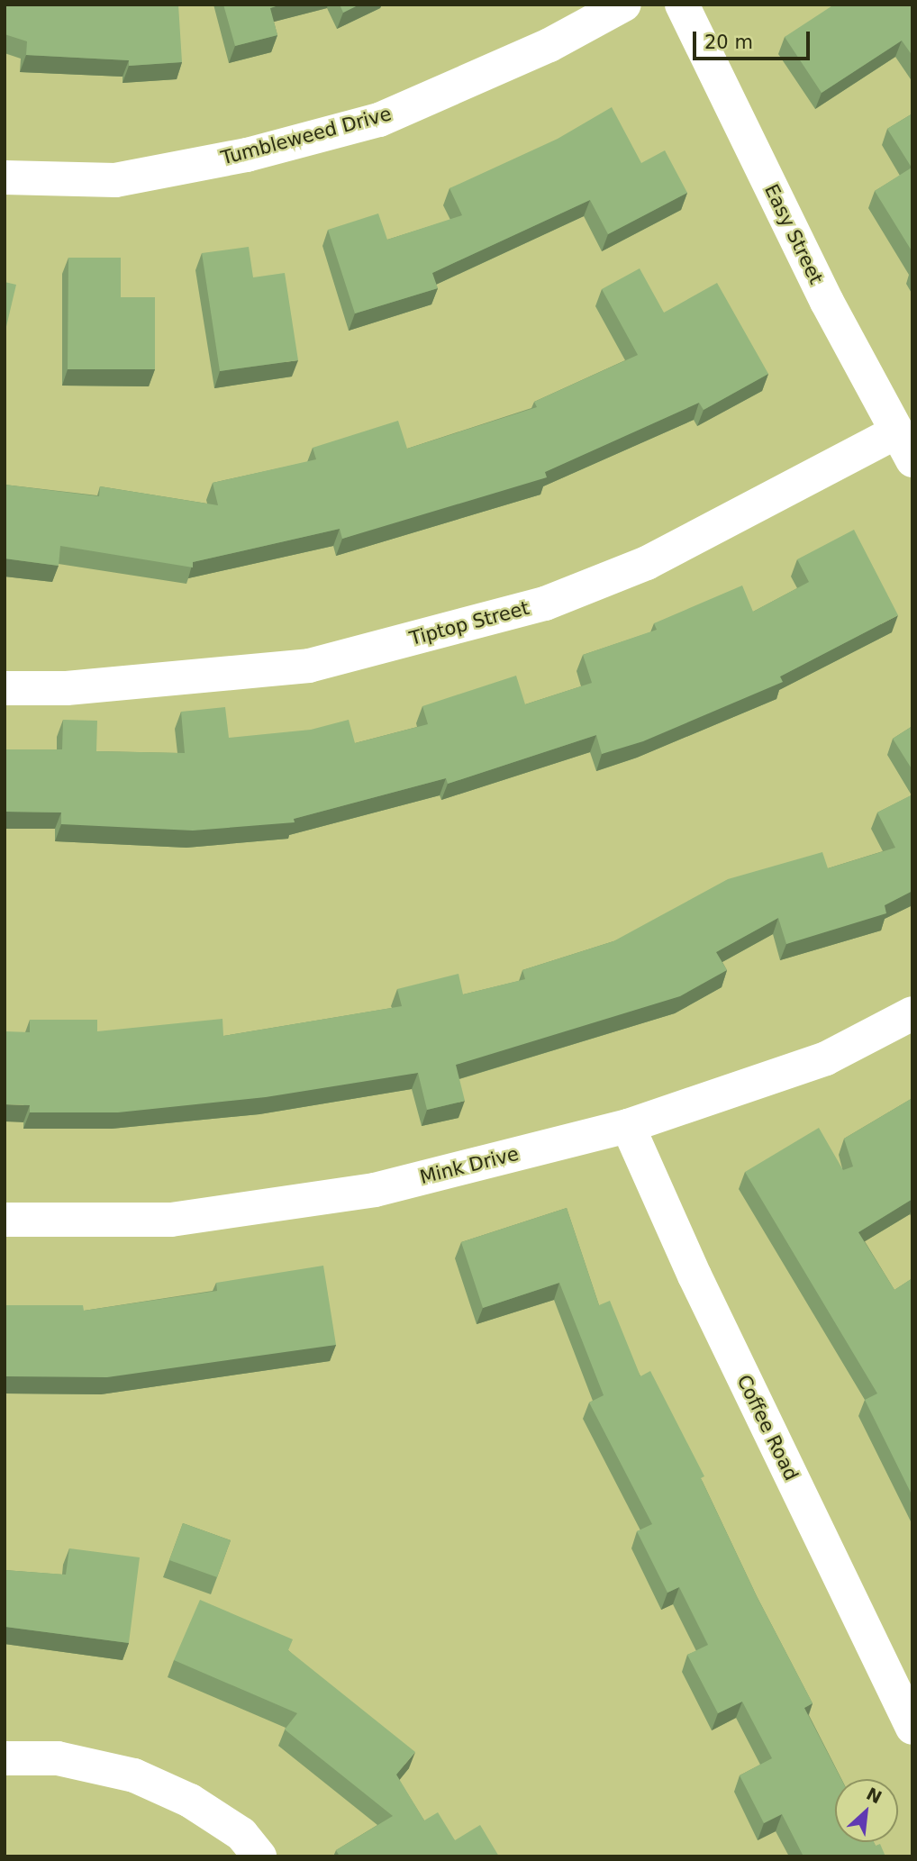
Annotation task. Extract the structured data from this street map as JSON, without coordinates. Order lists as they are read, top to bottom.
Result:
{
  "streets": {
    "street": [
      "Tumbleweed Drive",
      "Easy Street",
      "Tiptop Street",
      "Mink Drive",
      "Coffee Road"
    ]
  },
  "crossings": [
    ["Easy Street", "Tiptop Street"],
    ["Mink Drive", "Coffee Road"]
  ],
  "scale_bar": "20 m",
  "north": "top right"
}
